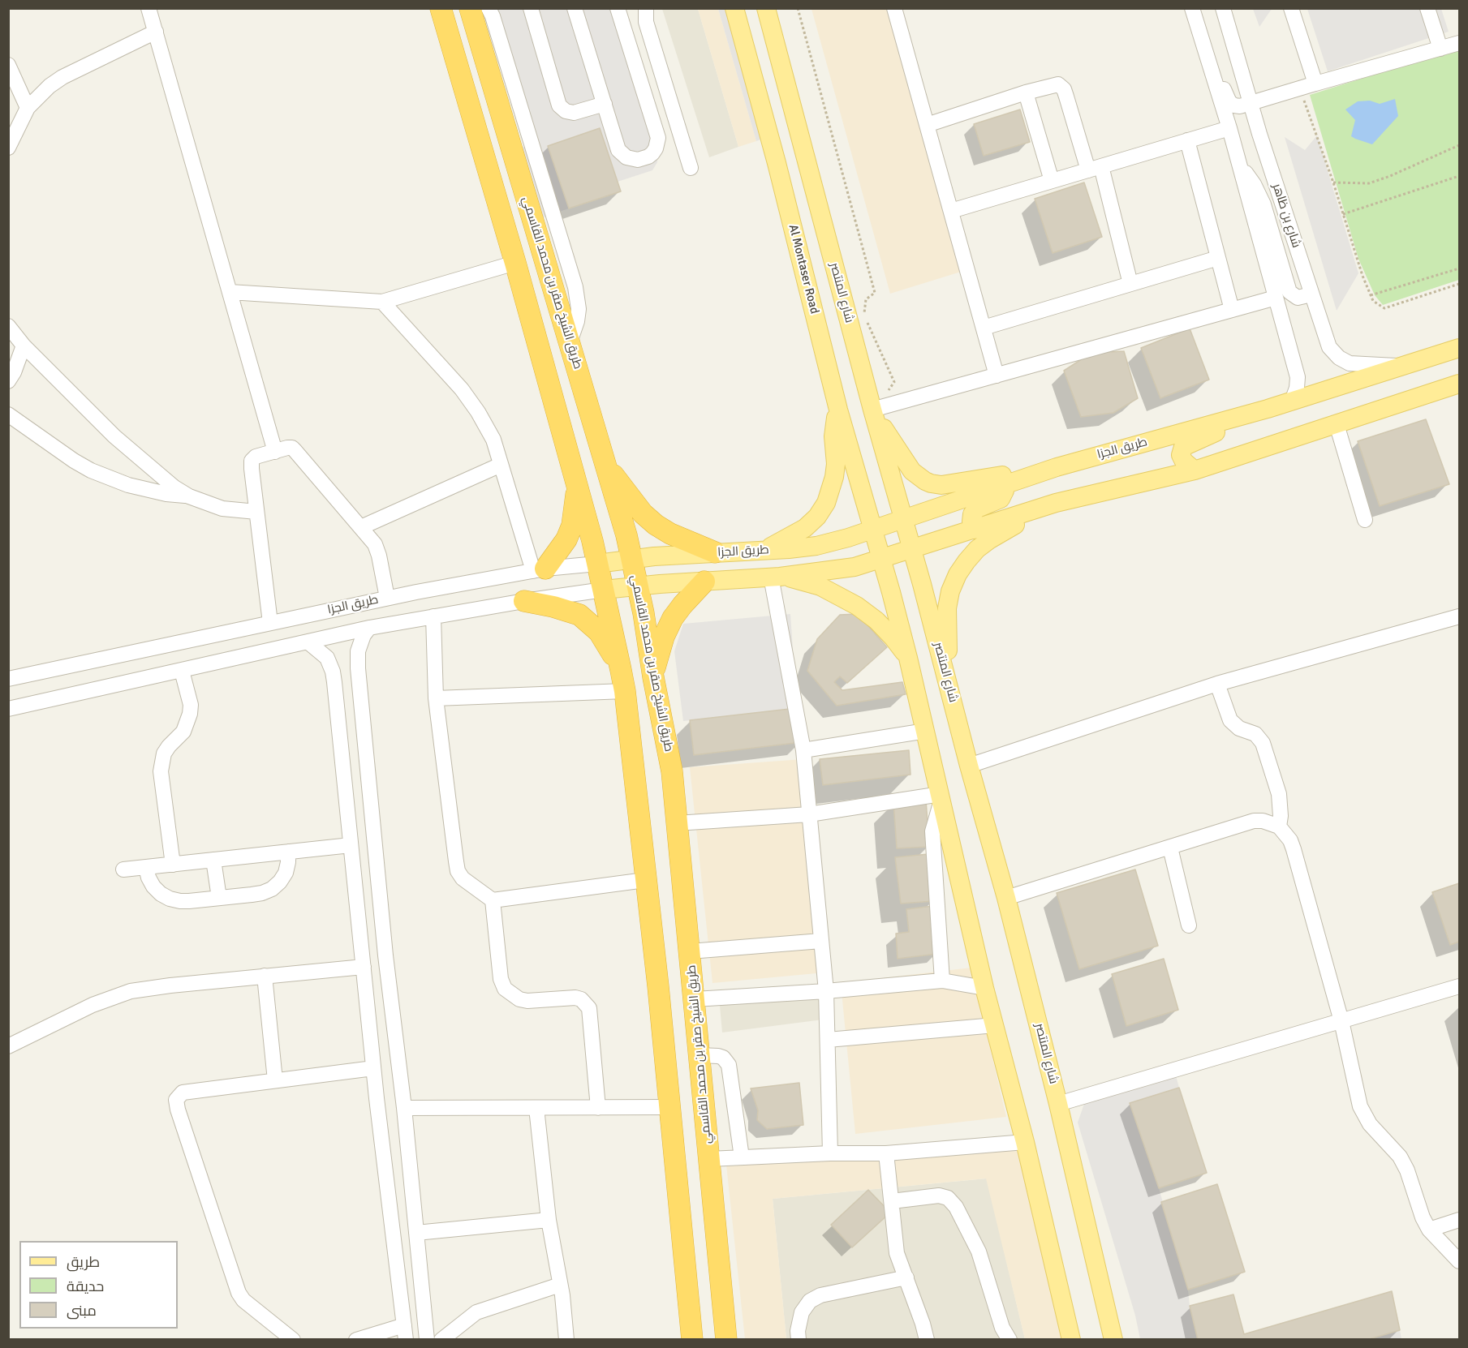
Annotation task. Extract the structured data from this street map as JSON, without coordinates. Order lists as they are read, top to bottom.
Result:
{
  "streets": {
    "highway": ["طريق الشيخ صقر بن محمد القاسمي"],
    "main road": ["Al Montaser Road", "شارع المنتصر", "طريق الجزا"],
    "street": ["شارع بن ظاهر"]
  },
  "crossings": [
    ["شارع بن ظاهر", "طريق الجزا"],
    ["Al Montaser Road", "طريق الجزا"],
    ["طريق الشيخ صقر بن محمد القاسمي", "طريق الجزا"],
    ["شارع المنتصر", "طريق الجزا"]
  ],
  "legend": ["طريق", "حديقة", "مبنى"]
}
